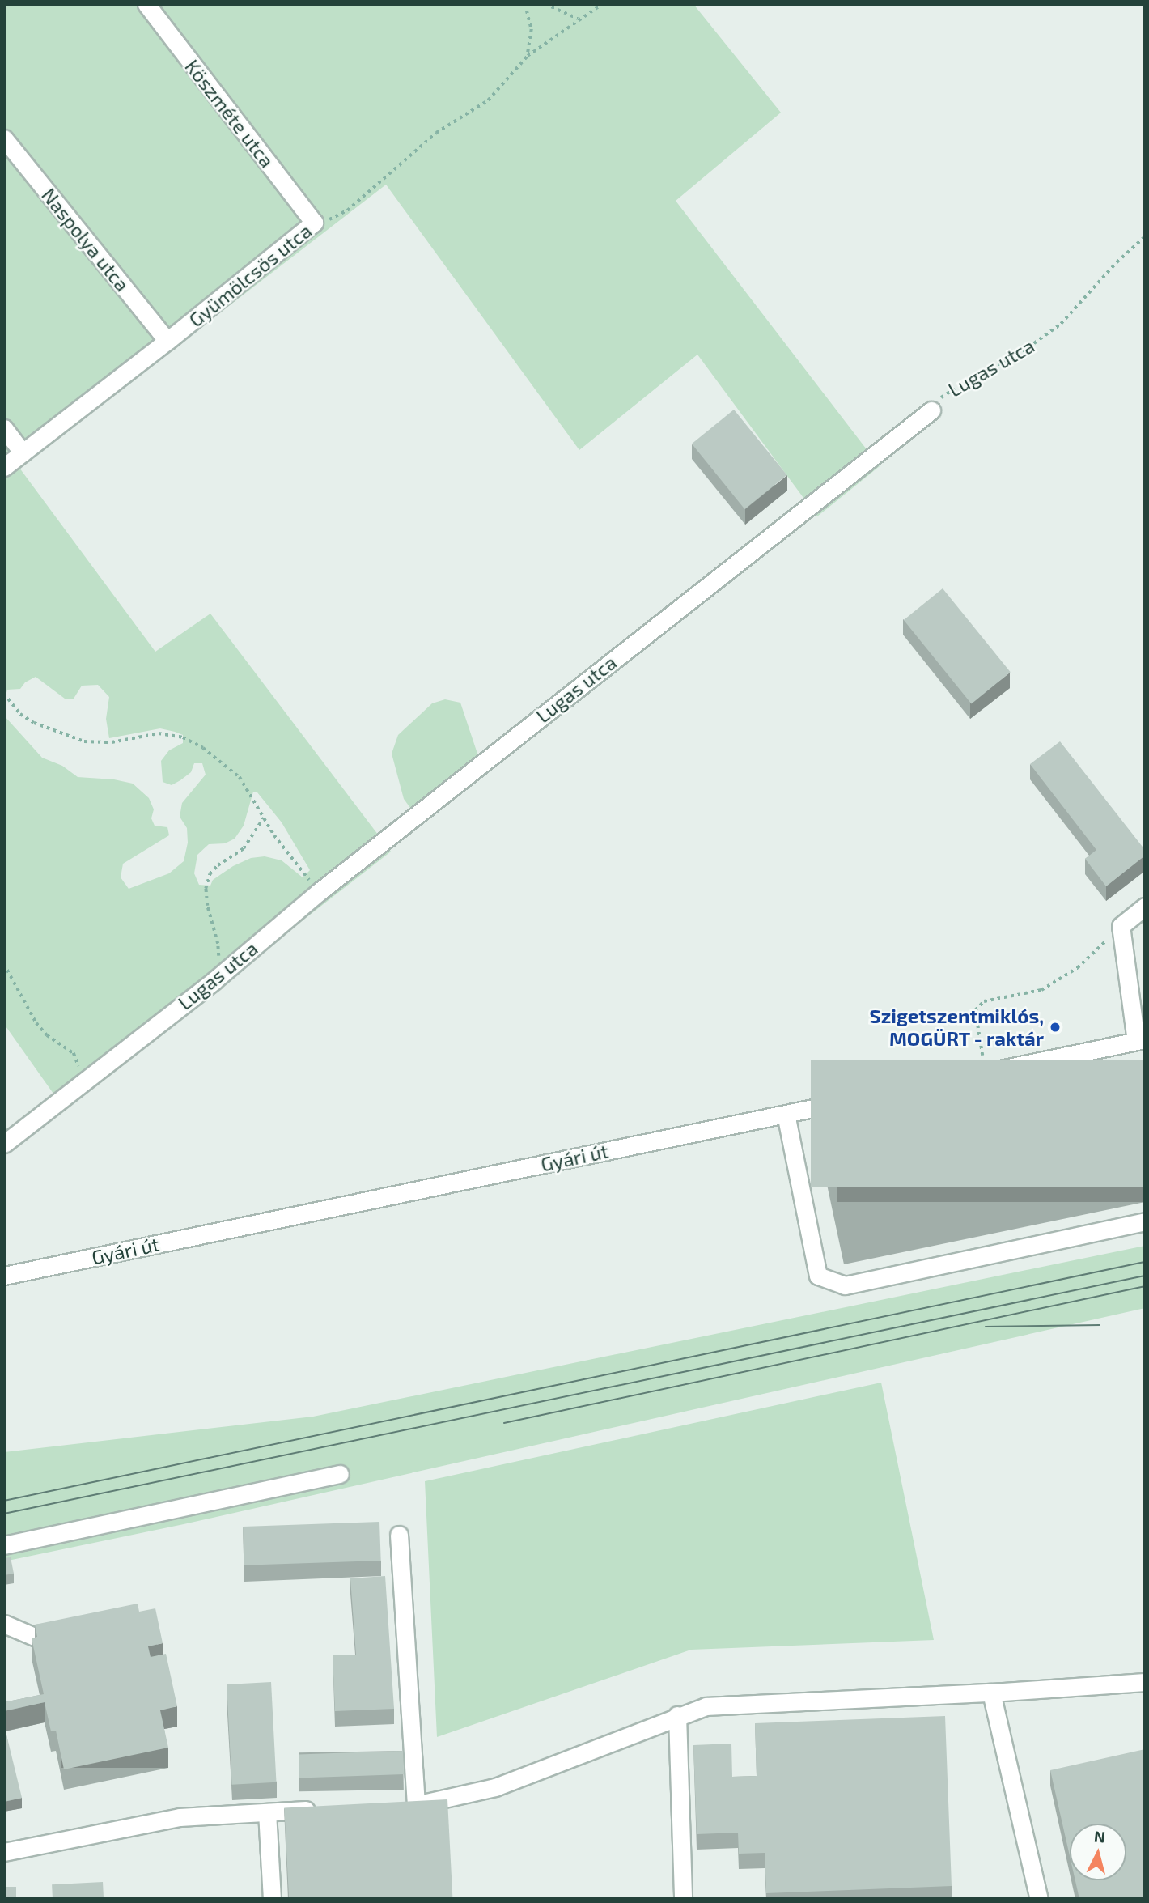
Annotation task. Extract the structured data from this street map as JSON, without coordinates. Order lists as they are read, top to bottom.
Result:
{
  "streets": {
    "street": [
      "Köszméte utca",
      "Naspolya utca",
      "Gyümölcsös utca",
      "Lugas utca",
      "Gyári út"
    ]
  },
  "crossings": [
    ["Köszméte utca", "Gyümölcsös utca"],
    ["Naspolya utca", "Gyümölcsös utca"]
  ],
  "places": ["Szigetszentmiklós, MOGÜRT - raktár"],
  "north": "top"
}
